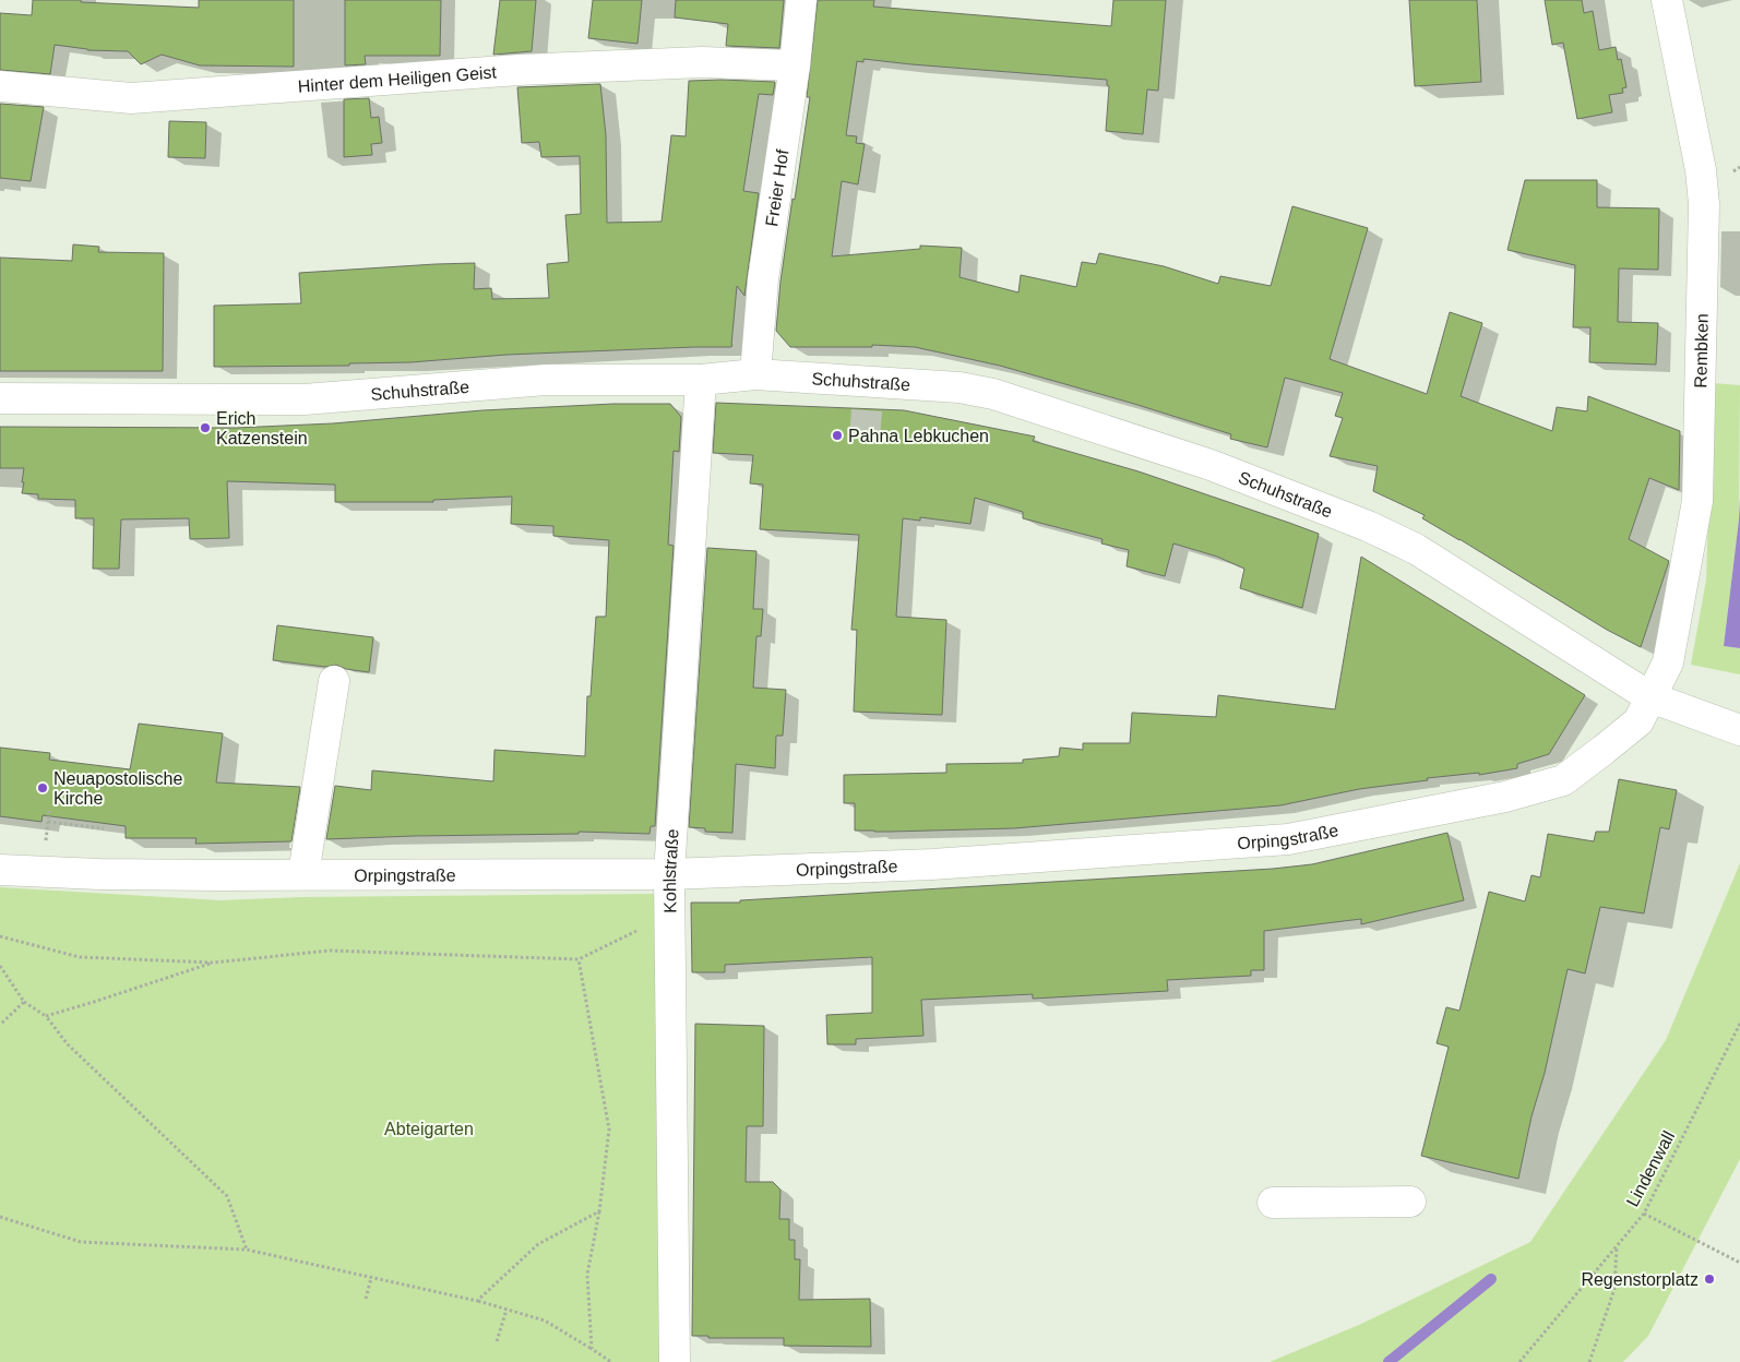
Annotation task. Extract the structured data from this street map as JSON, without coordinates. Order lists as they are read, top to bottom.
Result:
{
  "streets": {
    "street": [
      "Hinter dem Heiligen Geist",
      "Freier Hof",
      "Rembken",
      "Schuhstraße",
      "Orpingstraße",
      "Kohlstraße"
    ],
    "path": ["Lindenwall"]
  },
  "crossings": [
    ["Hinter dem Heiligen Geist", "Freier Hof"],
    ["Freier Hof", "Schuhstraße"],
    ["Rembken", "Schuhstraße"],
    ["Rembken", "Orpingstraße"],
    ["Schuhstraße", "Orpingstraße"],
    ["Schuhstraße", "Kohlstraße"],
    ["Orpingstraße", "Kohlstraße"]
  ],
  "parks": ["Abteigarten"],
  "places": [
    "Erich Katzenstein",
    "Pahna Lebkuchen",
    "Neuapostolische Kirche",
    "Regenstorplatz"
  ]
}
